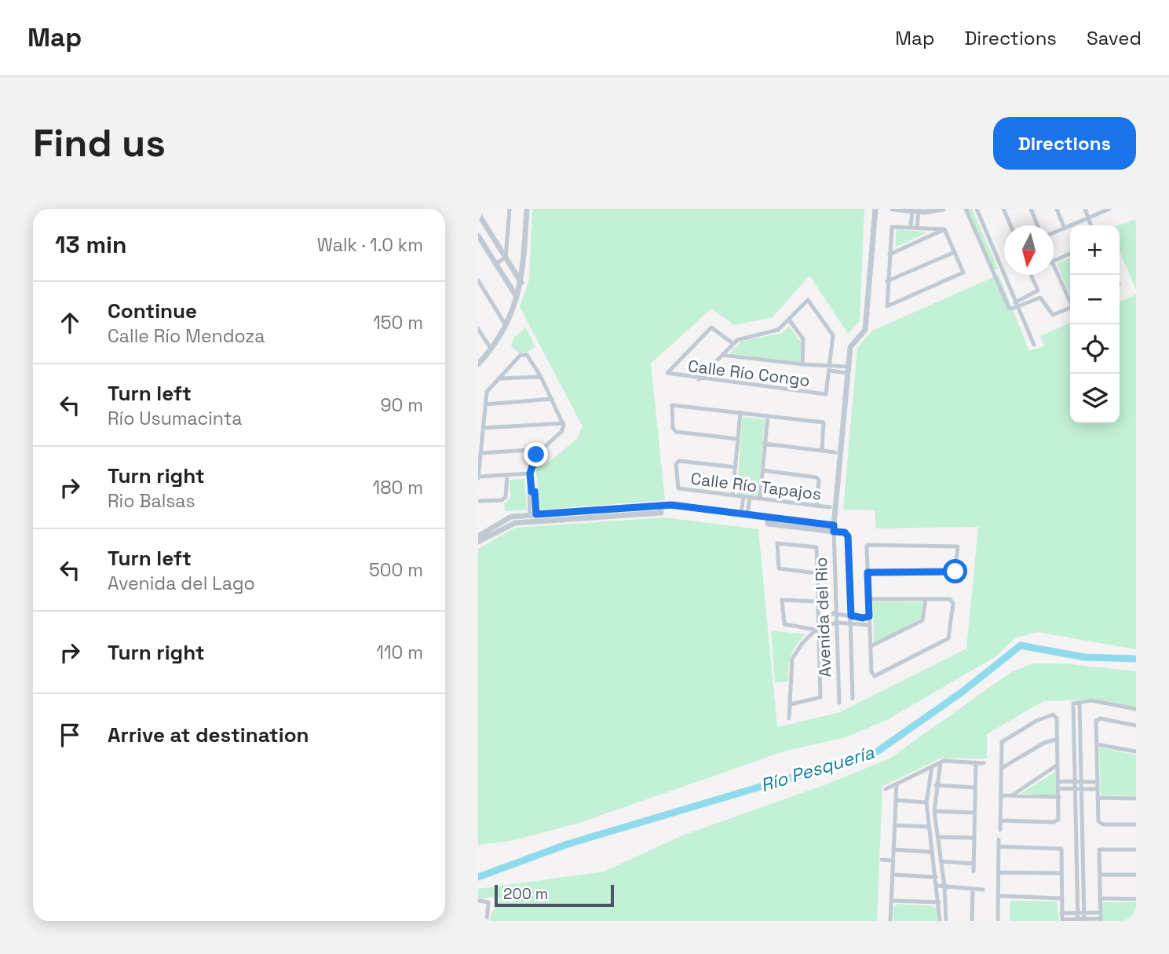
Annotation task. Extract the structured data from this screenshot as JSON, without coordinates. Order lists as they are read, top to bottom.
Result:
{
  "streets": {
    "street": ["Calle Río Congo", "Calle Río Tapajos", "Avenida del Rio"]
  },
  "water": ["Río Pesquería"],
  "scale_bar": "200 m",
  "north": "bottom",
  "page": {
    "header": "Map",
    "nav": ["Map", "Directions", "Saved"],
    "buttons": "Directions",
    "title": "Find us",
    "heading": ["13 min", "Walk · 1.0 km"],
    "map_buttons": ["+", "−"],
    "list": [
      ["Continue", "Calle Río Mendoza", "150 m"],
      ["Turn left", "Río Usumacinta", "90 m"],
      ["Turn right", "Rio Balsas", "180 m"],
      ["Turn left", "Avenida del Lago", "500 m"],
      ["Turn right", "110 m"],
      "Arrive at destination"
    ],
    "scale": "200 m"
  }
}
